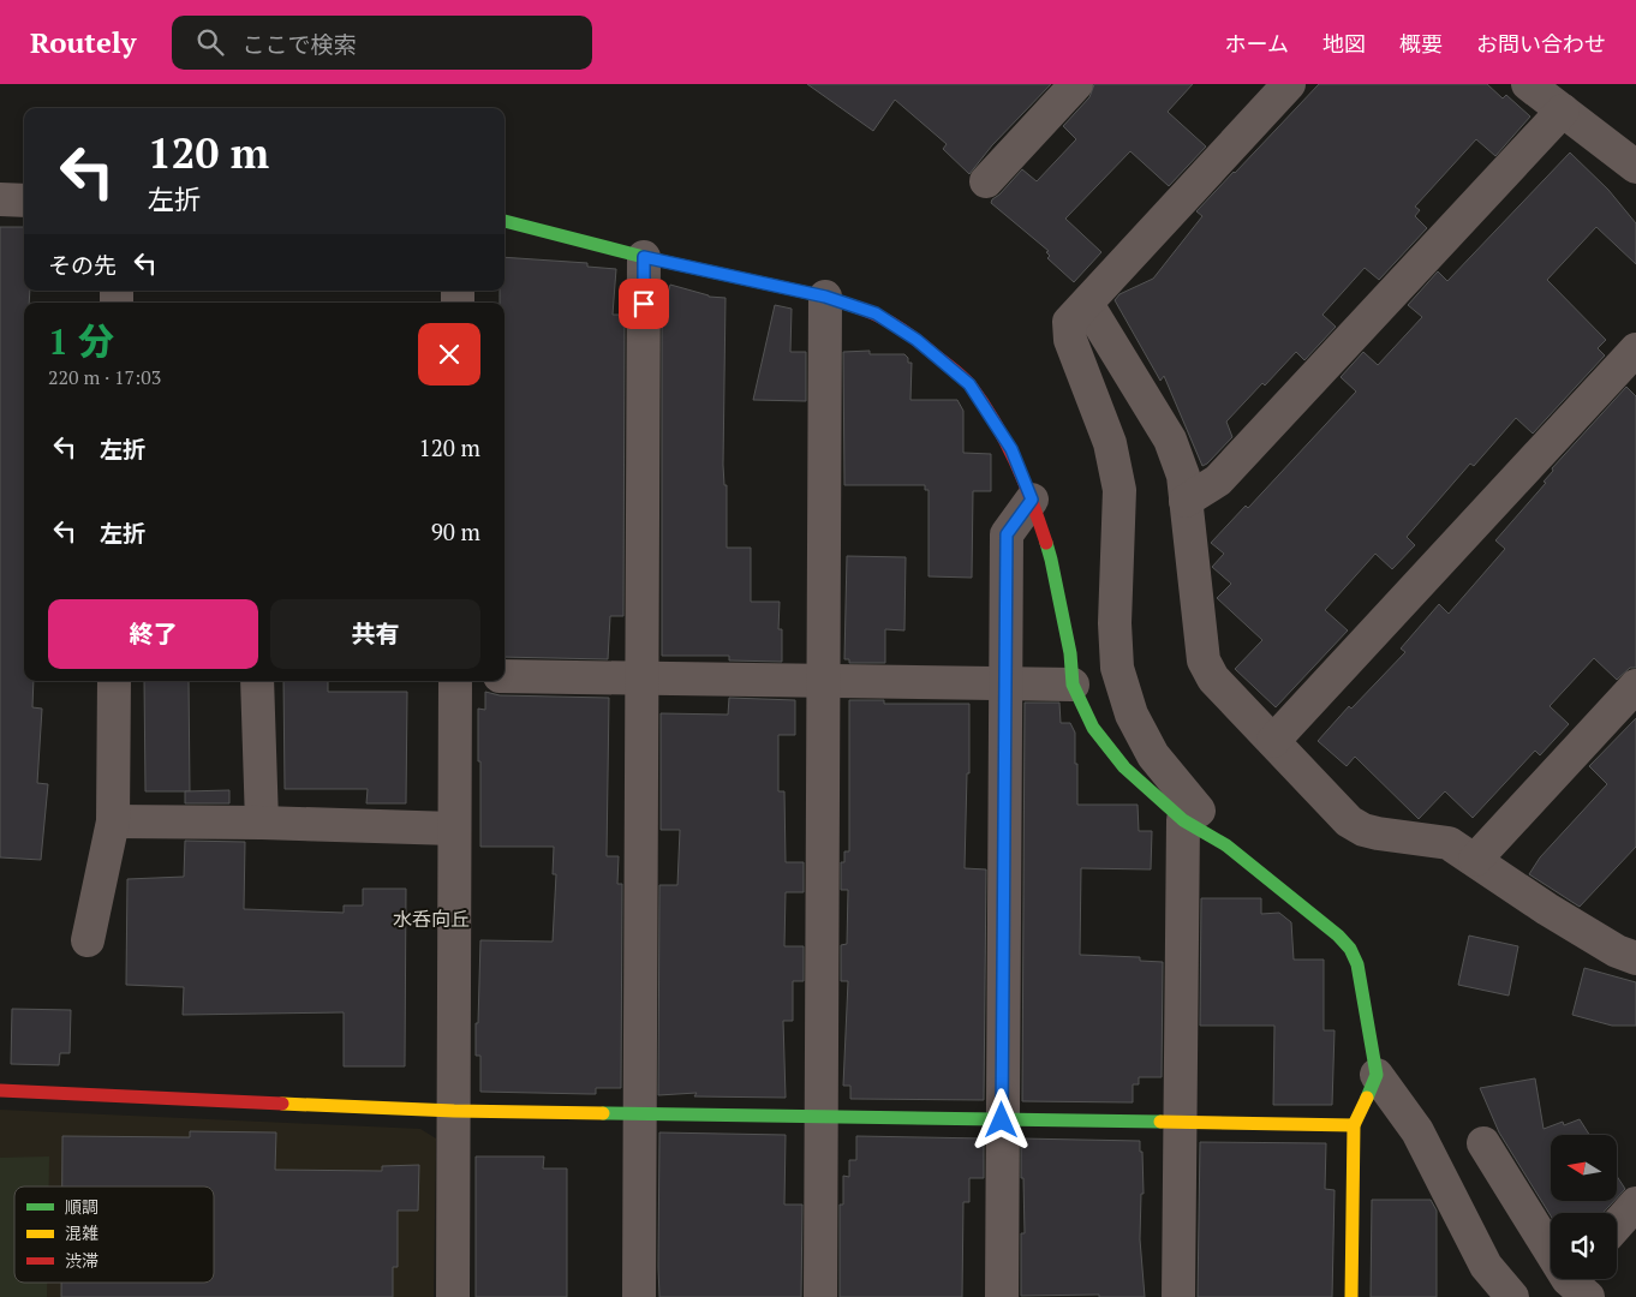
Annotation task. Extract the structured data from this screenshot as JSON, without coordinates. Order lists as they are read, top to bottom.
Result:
{
  "districts": ["水呑向丘"],
  "legend": ["順調", "混雑", "渋滞"],
  "north": "left",
  "page": {
    "header": "Routely",
    "search": "ここで検索",
    "nav": [
      "ホーム",
      "地図",
      "概要",
      "お問い合わせ"
    ],
    "turn": ["120 m", "左折"],
    "then": "その先",
    "heading": ["1 分", "220 m · 17:03"],
    "list": [
      {
        "name": "左折",
        "value": "120 m"
      },
      {
        "name": "左折",
        "value": "90 m"
      }
    ],
    "buttons": ["終了", "共有"]
  }
}
